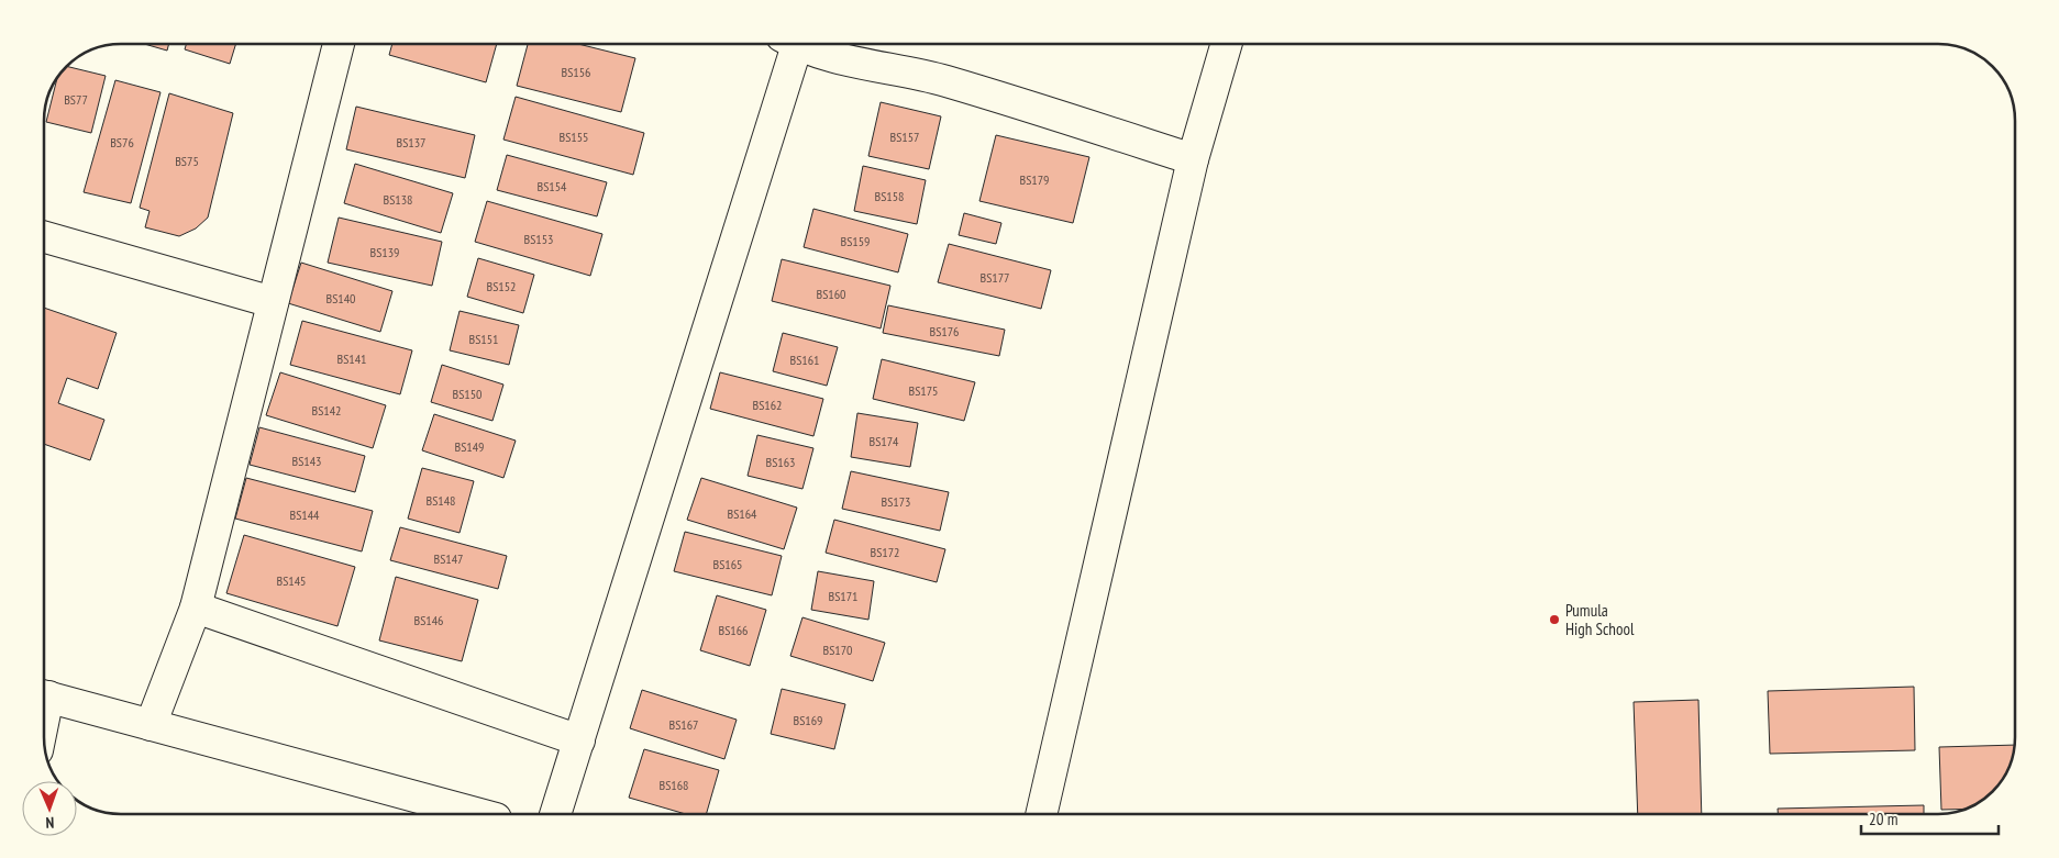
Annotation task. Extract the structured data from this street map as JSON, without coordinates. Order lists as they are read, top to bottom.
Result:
{
  "places": ["Pumula High School"],
  "house_numbers": [
    "BS156",
    "BS77",
    "BS155",
    "BS157",
    "BS76",
    "BS137",
    "BS75",
    "BS179",
    "BS154",
    "BS158",
    "BS138",
    "BS153",
    "BS159",
    "BS139",
    "BS177",
    "BS152",
    "BS160",
    "BS140",
    "BS176",
    "BS151",
    "BS141",
    "BS161",
    "BS175",
    "BS150",
    "BS162",
    "BS142",
    "BS174",
    "BS149",
    "BS143",
    "BS163",
    "BS148",
    "BS173",
    "BS164",
    "BS144",
    "BS172",
    "BS147",
    "BS165",
    "BS145",
    "BS171",
    "BS146",
    "BS166",
    "BS170",
    "BS169",
    "BS167",
    "BS168"
  ],
  "scale_bar": "20 m",
  "north": "bottom"
}
